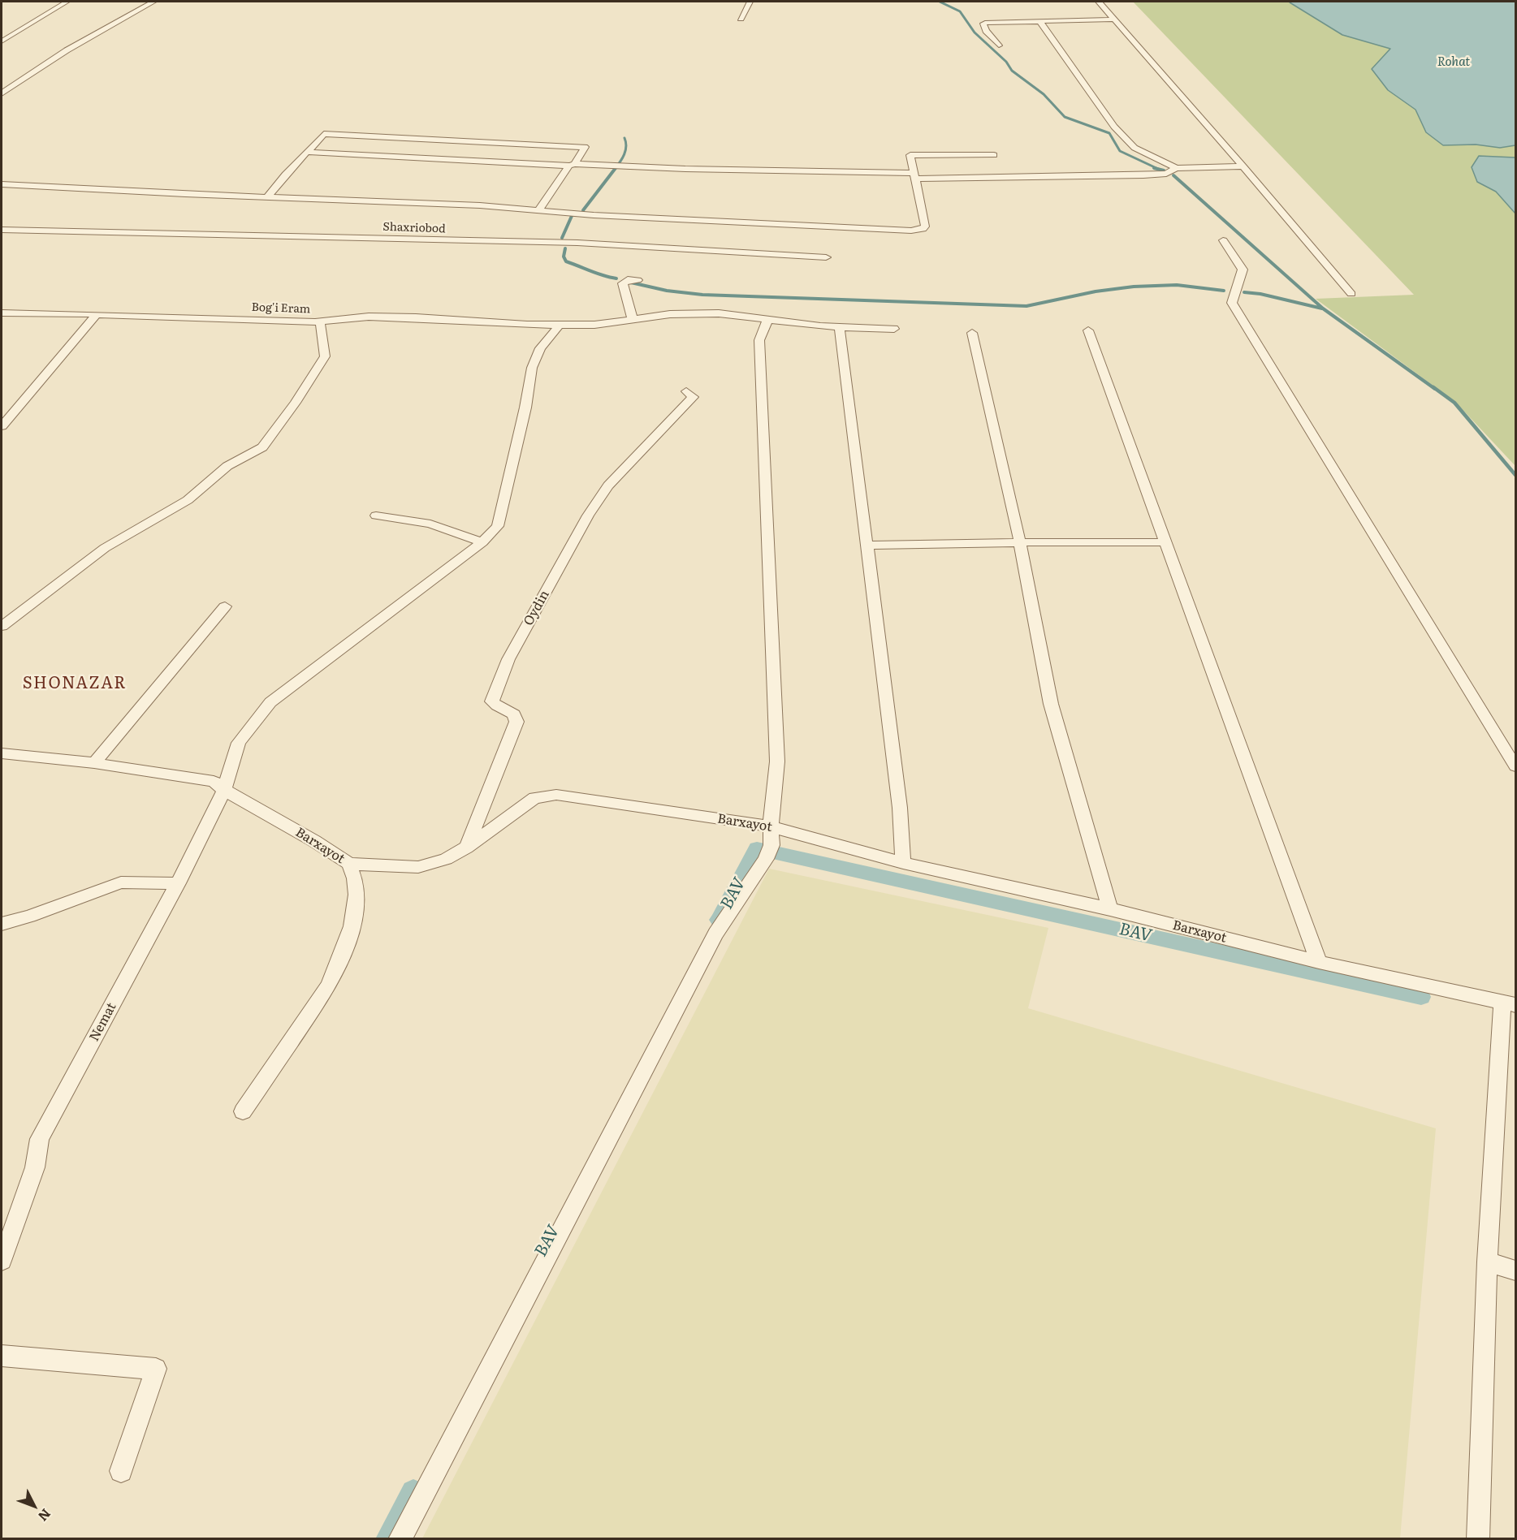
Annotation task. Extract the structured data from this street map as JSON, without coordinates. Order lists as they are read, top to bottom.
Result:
{
  "streets": {
    "street": [
      "Shaxriobod",
      "Bog'i Eram",
      "Oydin",
      "Barxayot",
      "Nemat"
    ]
  },
  "crossings": [
    ["Bog'i Eram", "Nemat"],
    ["Oydin", "Barxayot"],
    ["Barxayot", "Nemat"]
  ],
  "districts": ["SHONAZAR"],
  "water": ["Rohat", "BAV"],
  "north": "bottom right"
}
